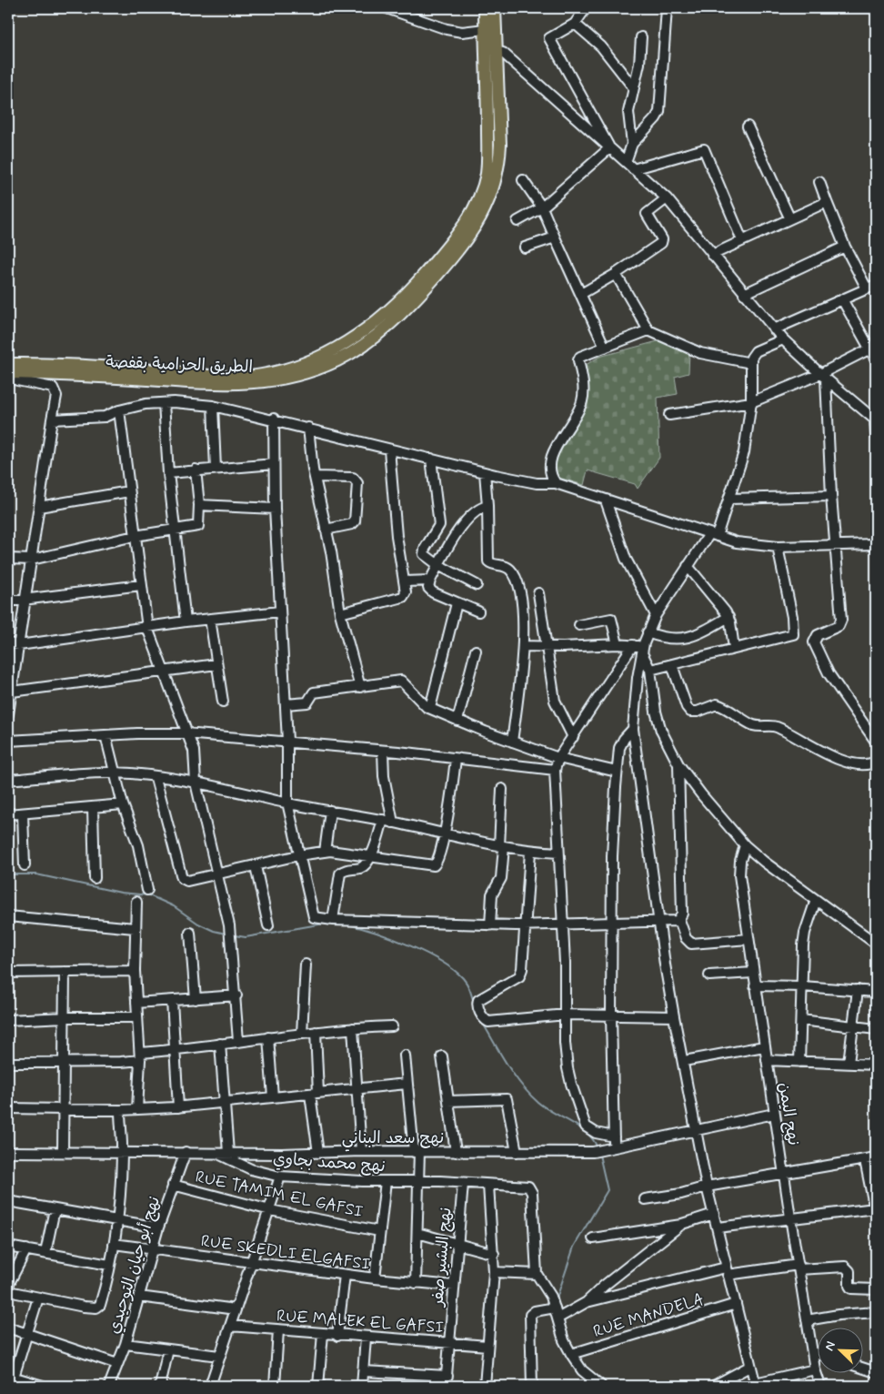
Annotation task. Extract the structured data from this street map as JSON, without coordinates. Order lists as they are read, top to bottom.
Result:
{
  "streets": {
    "main road": ["الطريق الحزامية بقفصة"],
    "street": [
      "نهج اليمن",
      "نهج سعد البناني",
      "نهج محمد بجاوي",
      "RUE TAMIM EL GAFSI",
      "RUE SKEDLI ELGAFSI",
      "نهج البشير صفر",
      "نهج أبو حيان التوحيدي",
      "RUE MANDELA",
      "RUE MALEK EL GAFSI"
    ]
  },
  "crossings": [
    ["نهج اليمن", "نهج سعد البناني"],
    ["نهج سعد البناني", "نهج محمد بجاوي"],
    ["نهج سعد البناني", "نهج أبو حيان التوحيدي"],
    ["نهج محمد بجاوي", "نهج البشير صفر"],
    ["RUE TAMIM EL GAFSI", "نهج أبو حيان التوحيدي"],
    ["RUE SKEDLI ELGAFSI", "نهج البشير صفر"],
    ["RUE SKEDLI ELGAFSI", "نهج أبو حيان التوحيدي"],
    ["نهج البشير صفر", "RUE MALEK EL GAFSI"]
  ],
  "north": "top left"
}
